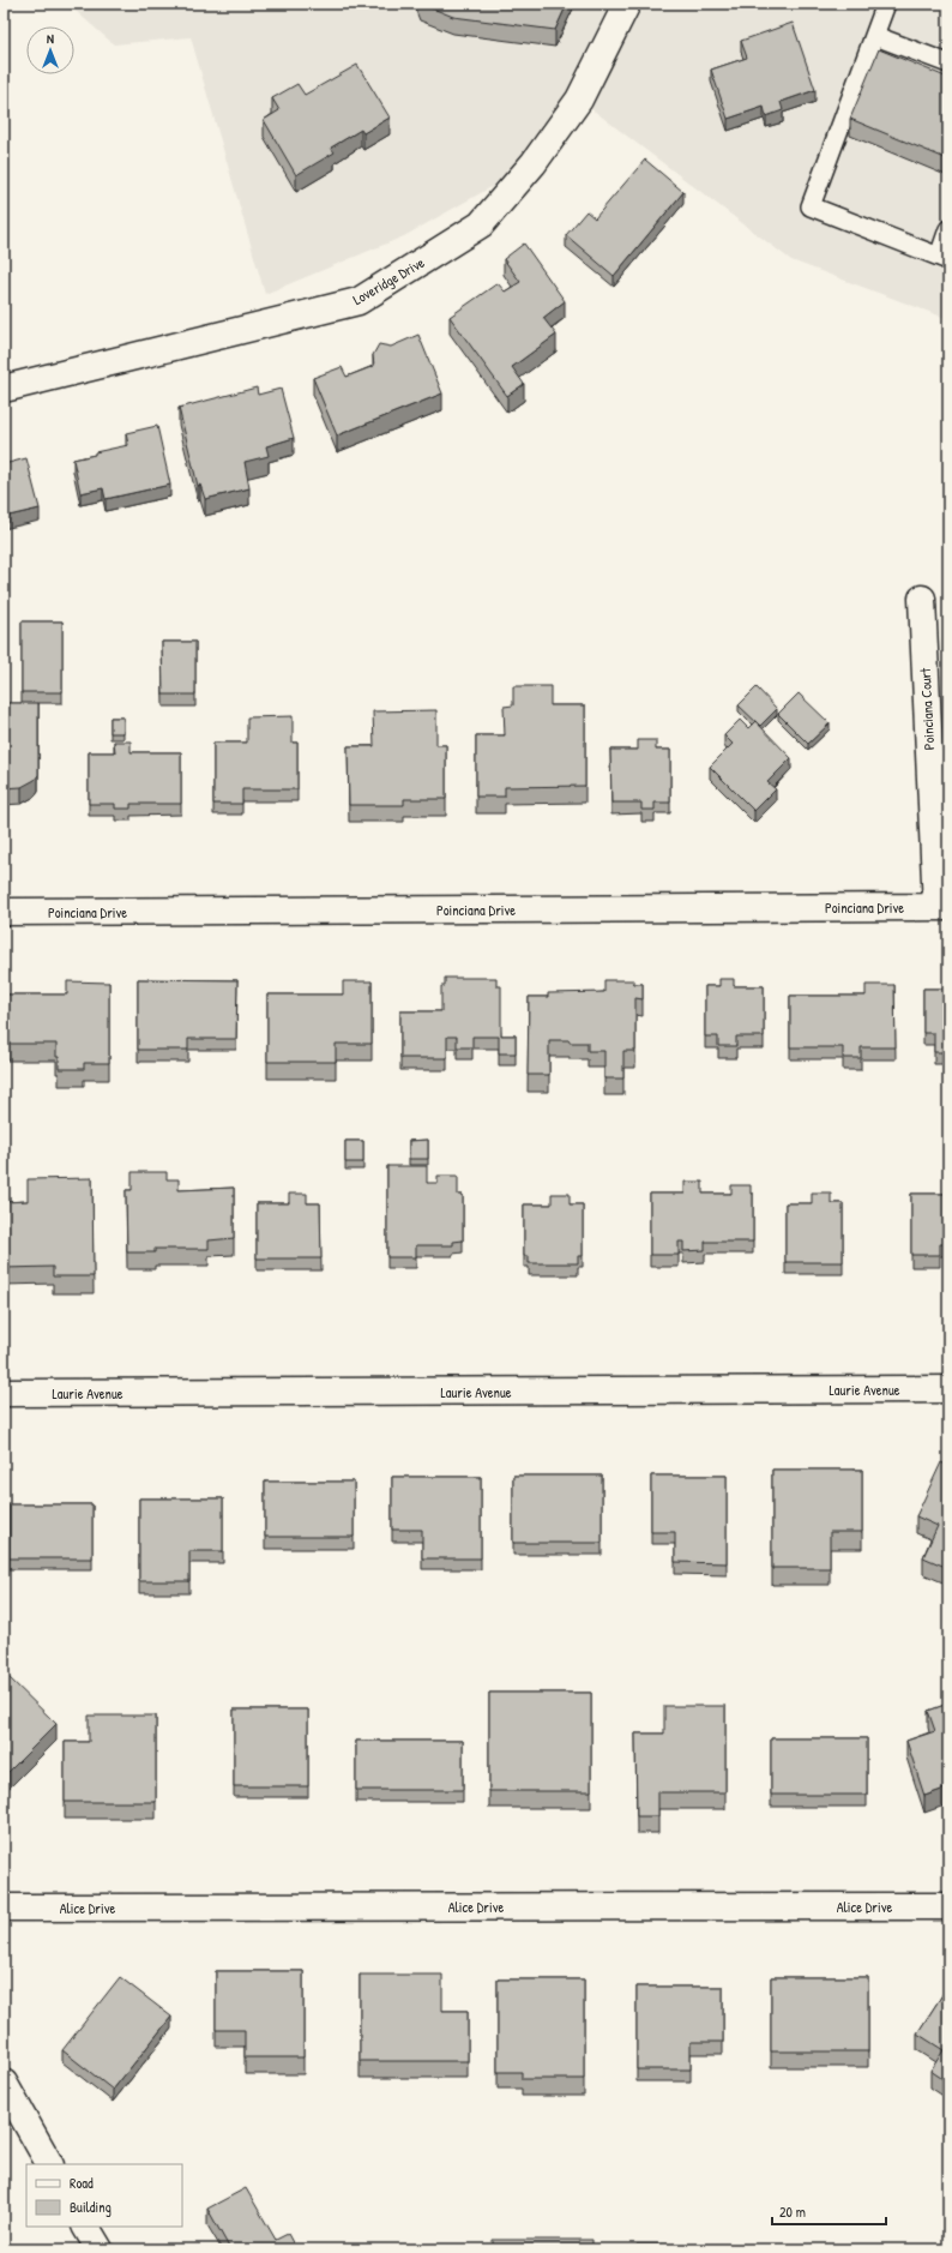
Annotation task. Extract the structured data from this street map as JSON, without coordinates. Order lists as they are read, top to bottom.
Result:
{
  "streets": {
    "street": [
      "Loveridge Drive",
      "Poinciana Court",
      "Poinciana Drive",
      "Laurie Avenue",
      "Alice Drive"
    ]
  },
  "crossings": [
    ["Poinciana Court", "Poinciana Drive"]
  ],
  "legend": ["Road", "Building"],
  "scale_bar": "20 m",
  "north": "top"
}
